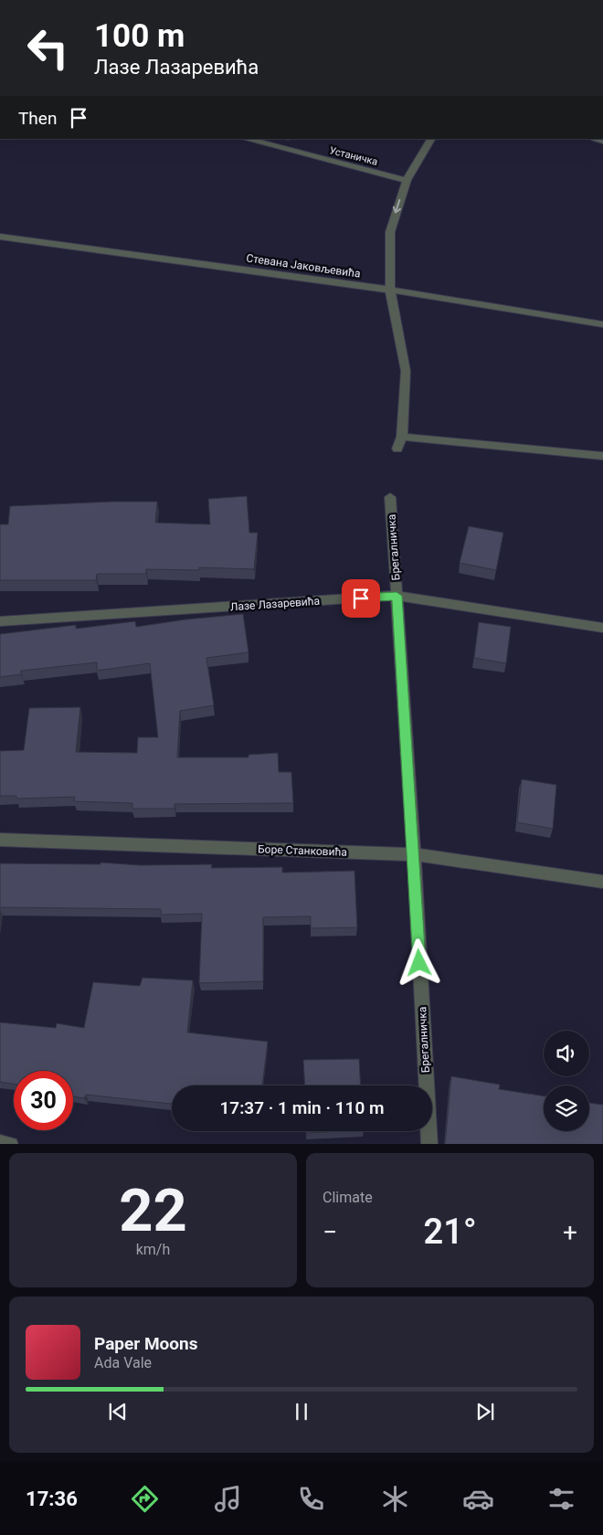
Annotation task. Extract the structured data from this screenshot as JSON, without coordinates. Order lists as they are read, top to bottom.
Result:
{
  "streets": {
    "street": [
      "Устаничка",
      "Стевана Јаковљевића",
      "Брегалничка",
      "Лазе Лазаревића",
      "Боре Станковића"
    ]
  },
  "crossings": [
    ["Брегалничка", "Лазе Лазаревића"],
    ["Брегалничка", "Боре Станковића"]
  ],
  "page": {
    "turn": ["100 m", "Лазе Лазаревића"],
    "then": "Then",
    "limit": "30",
    "trip": "17:37 · 1 min · 110 m",
    "tile": [
      ["22", "km/h"],
      "Climate"
    ],
    "heat": ["−", "21°", "+"],
    "song": ["Paper Moons", "Ada Vale"],
    "tabs": "17:36"
  }
}
